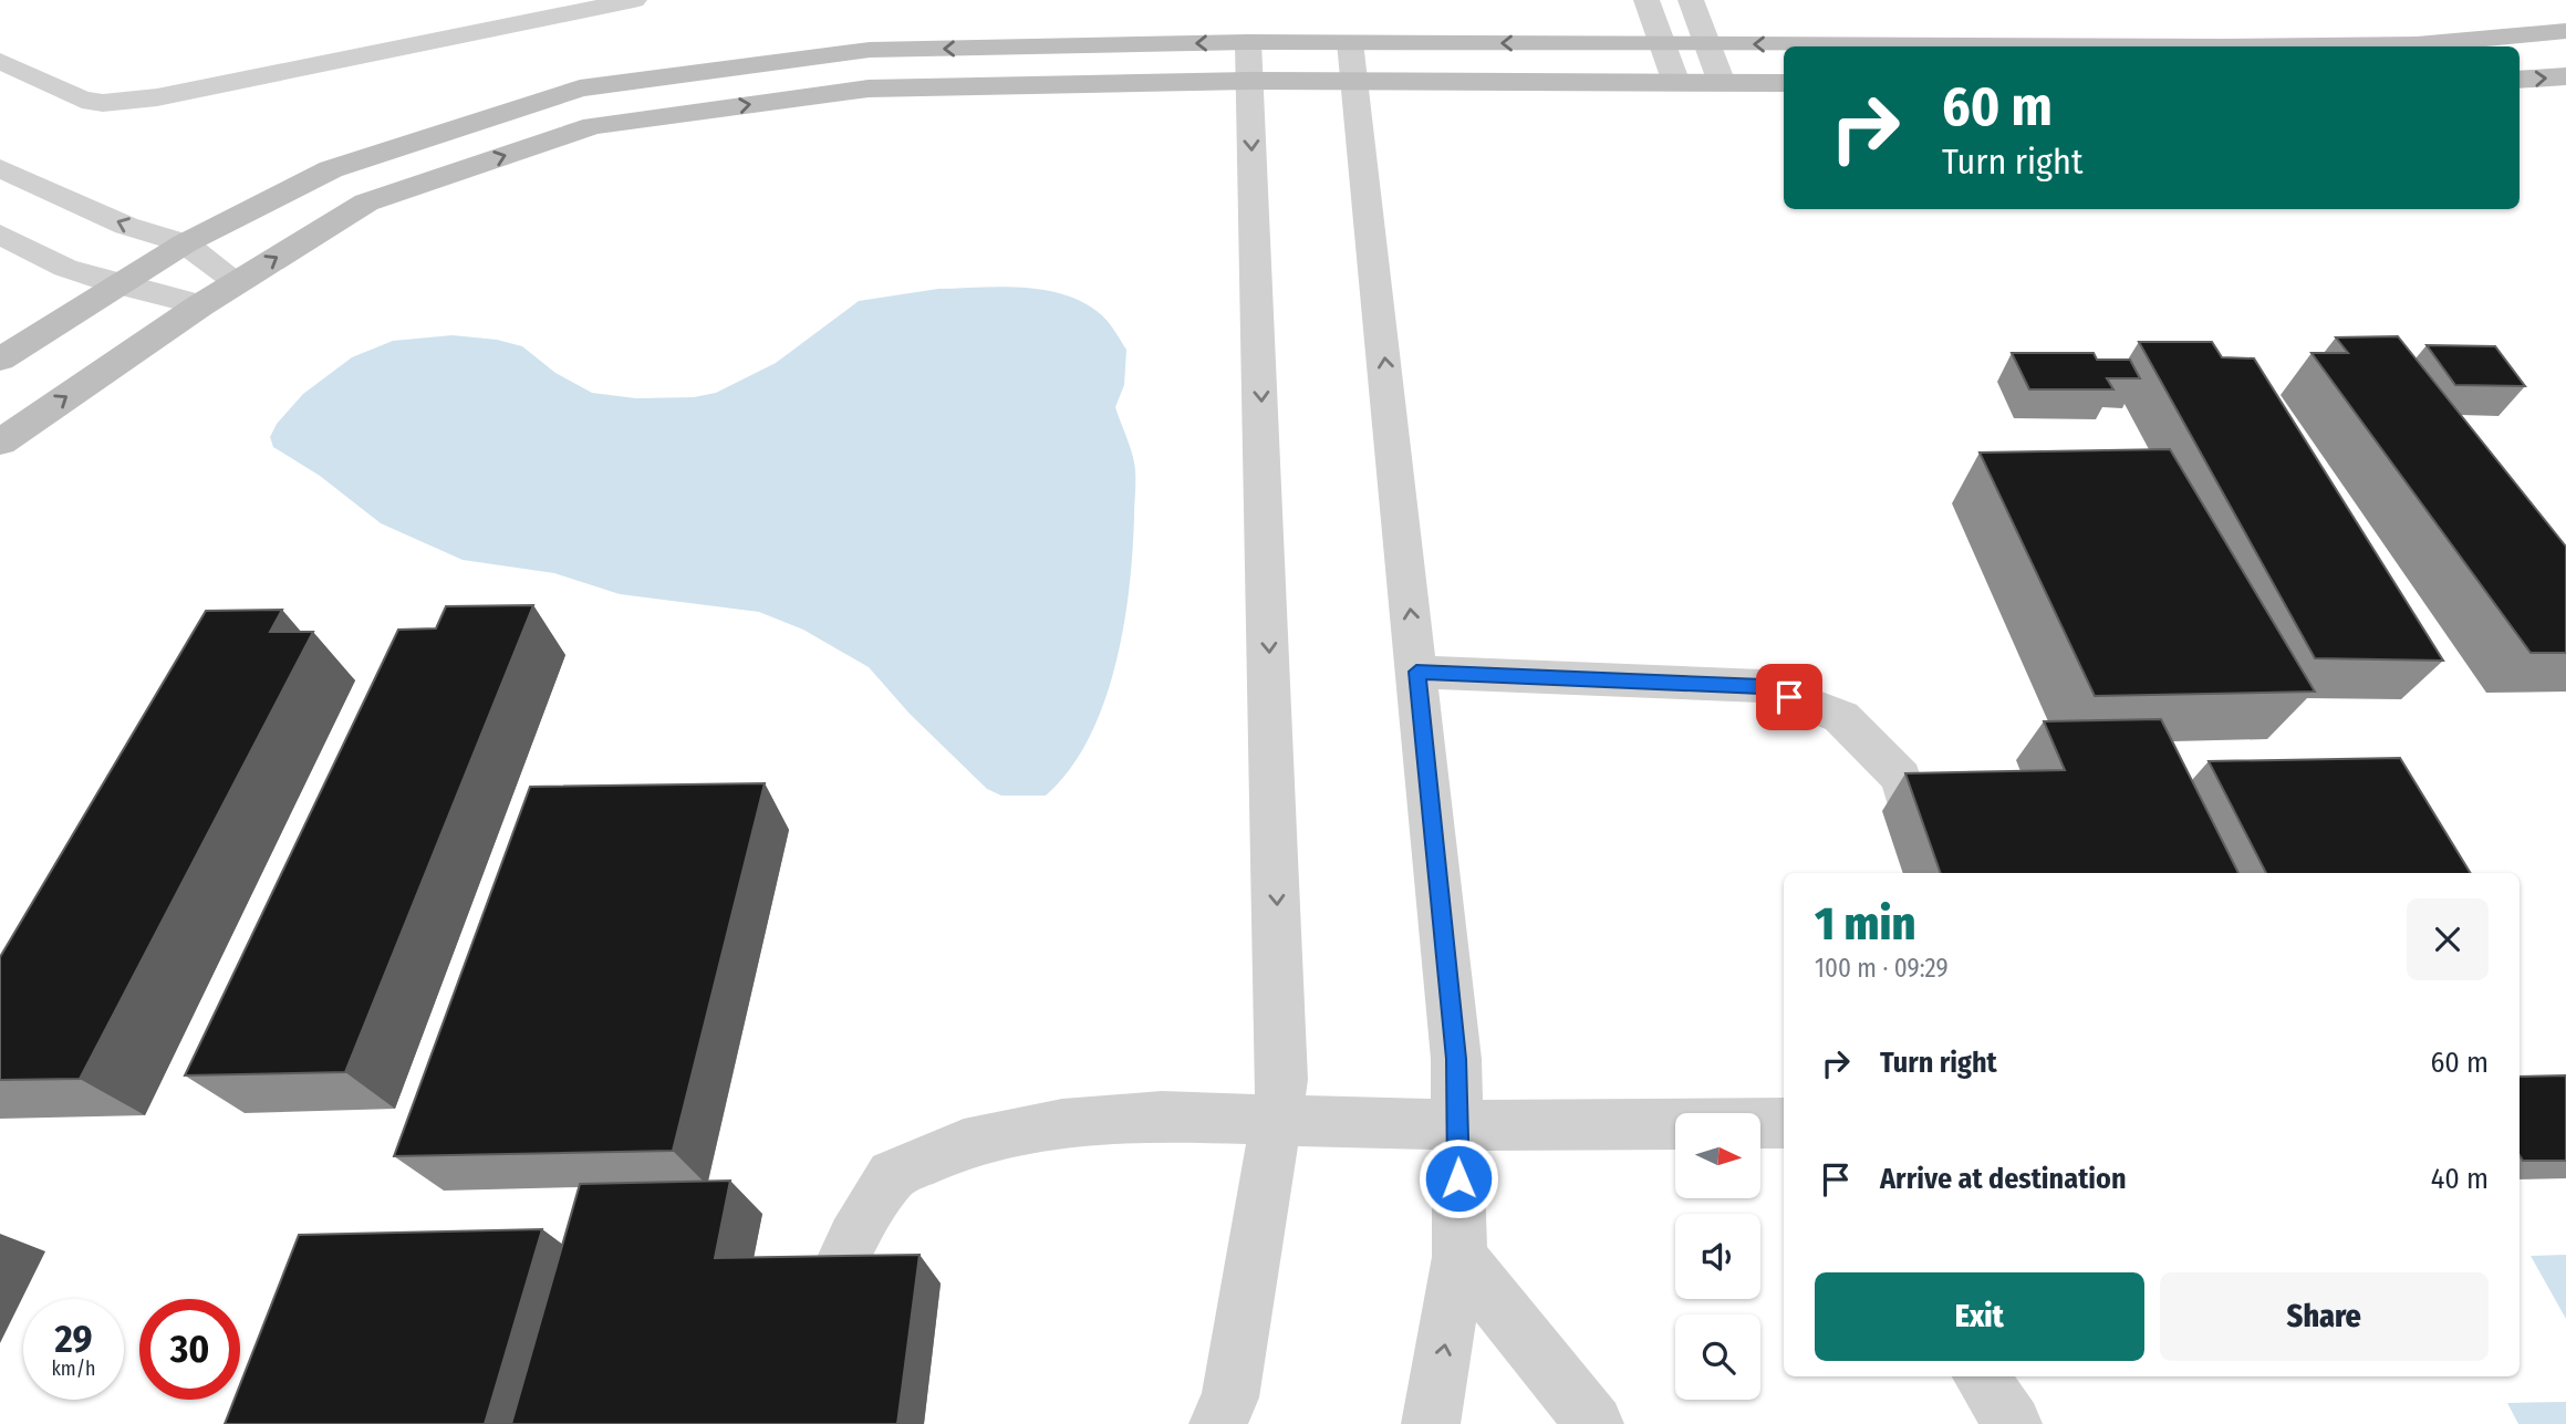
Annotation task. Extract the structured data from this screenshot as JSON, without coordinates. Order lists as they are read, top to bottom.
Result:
{
  "north": "right",
  "page": {
    "turn": ["60 m", "Turn right"],
    "heading": ["1 min", "100 m · 09:29"],
    "list": [
      {
        "name": "Turn right",
        "value": "60 m"
      },
      {
        "name": "Arrive at destination",
        "value": "40 m"
      }
    ],
    "buttons": ["Exit", "Share"],
    "speed": "29 km/h",
    "limit": "30"
  }
}
